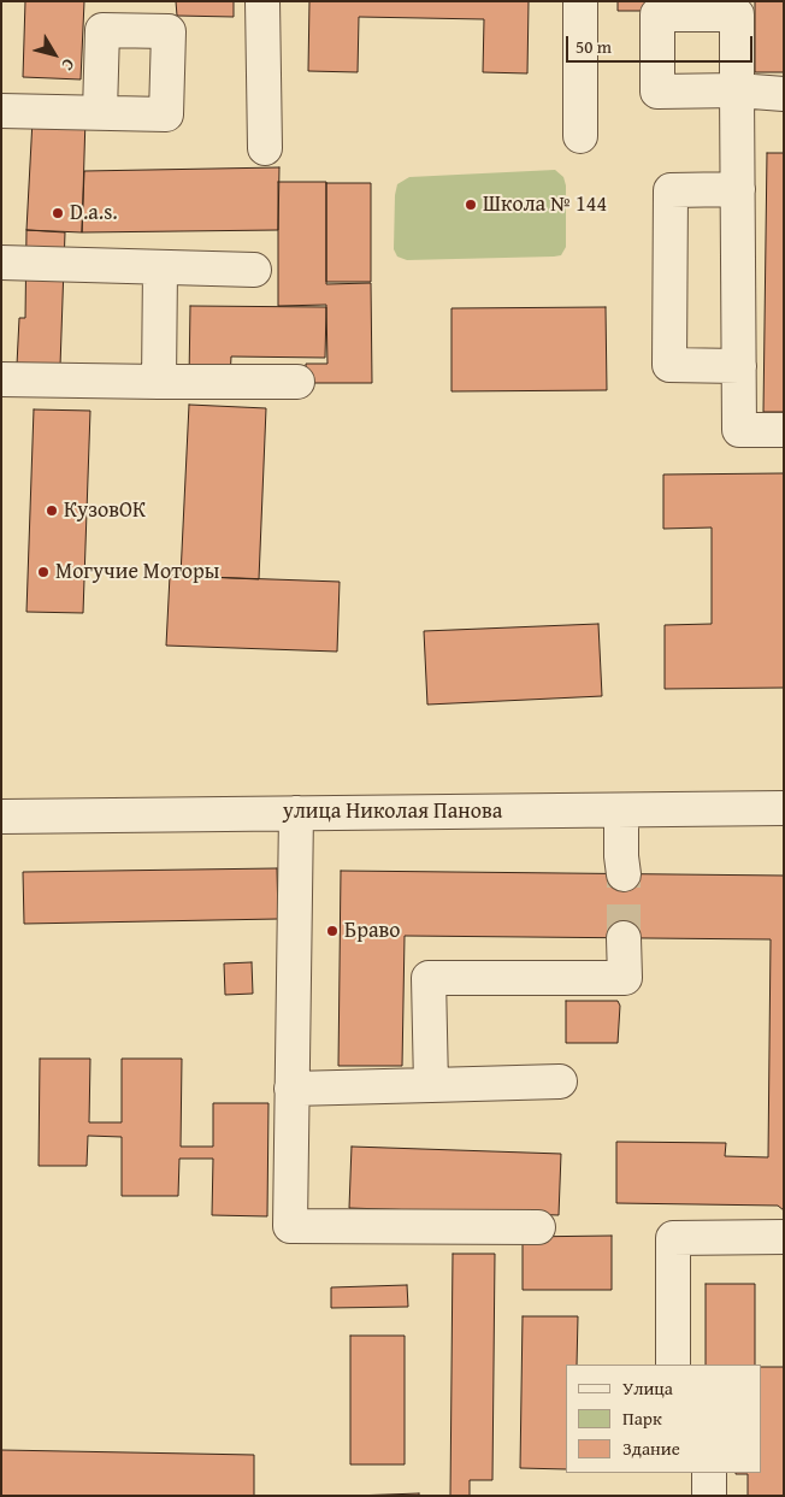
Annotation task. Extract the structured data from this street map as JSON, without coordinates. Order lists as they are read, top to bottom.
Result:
{
  "streets": {
    "street": ["улица Николая Панова"]
  },
  "places": [
    "Школа № 144",
    "D.a.s.",
    "КузовОК",
    "Могучие Моторы",
    "Браво"
  ],
  "legend": ["Улица", "Парк", "Здание"],
  "scale_bar": "50 m",
  "north": "bottom right"
}
